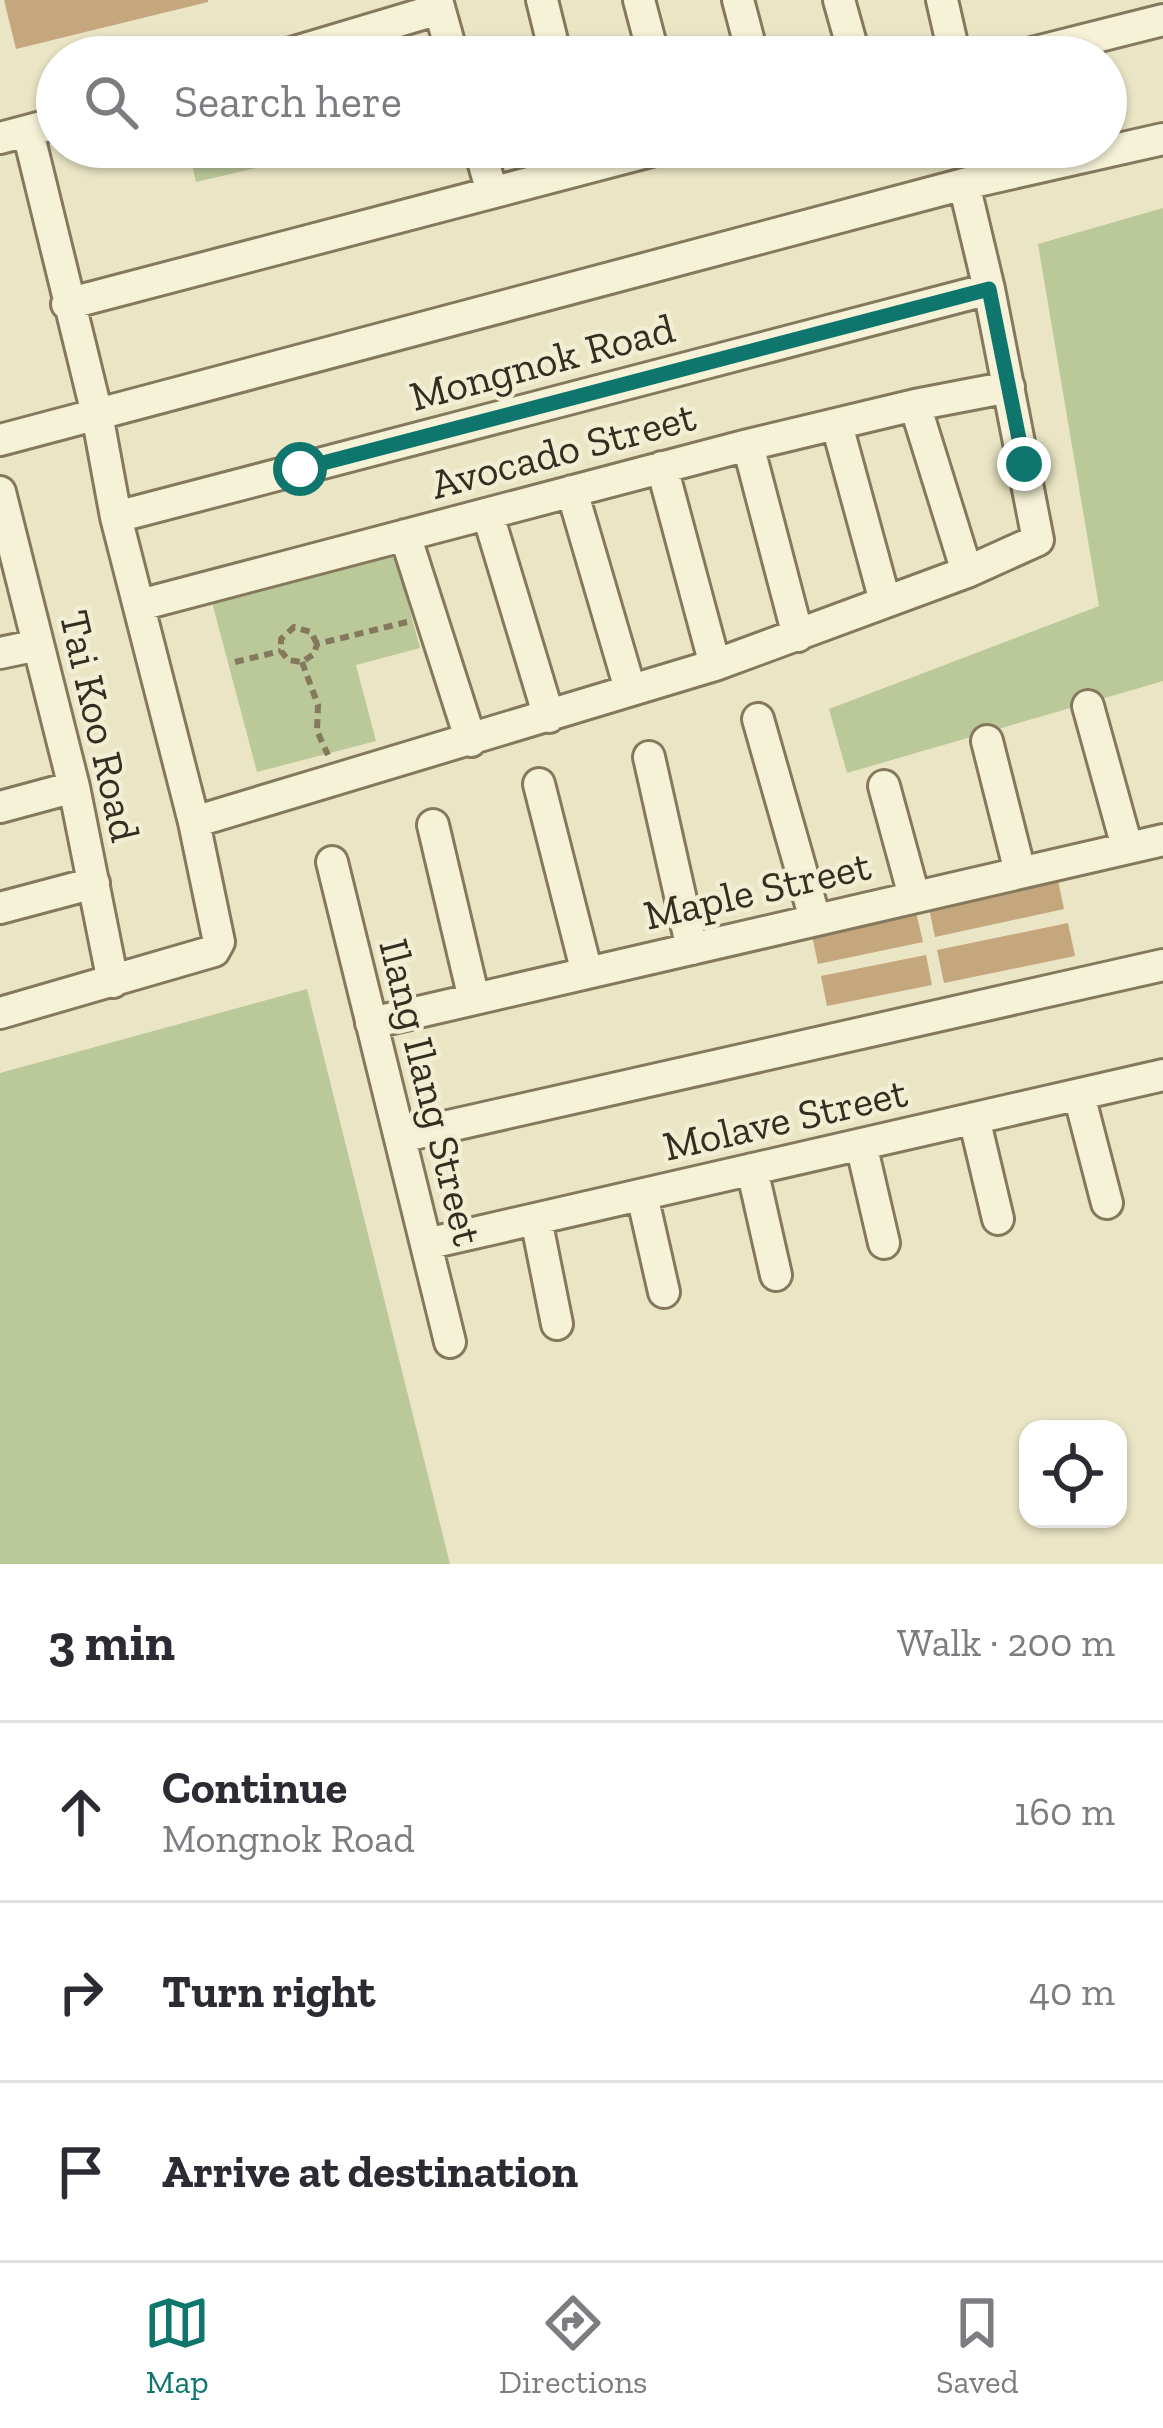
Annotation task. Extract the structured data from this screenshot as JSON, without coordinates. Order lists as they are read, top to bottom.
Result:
{
  "streets": {
    "street": [
      "Mongnok Road",
      "Avocado Street",
      "Tai Koo Road",
      "Maple Street",
      "Ilang Ilang Street",
      "Molave Street"
    ]
  },
  "crossings": [
    ["Maple Street", "Ilang Ilang Street"],
    ["Ilang Ilang Street", "Molave Street"]
  ],
  "page": {
    "search": "Search here",
    "heading": ["3 min", "Walk · 200 m"],
    "list": [
      ["Continue", "Mongnok Road", "160 m"],
      ["Turn right", "40 m"],
      "Arrive at destination"
    ],
    "nav": ["Map", "Directions", "Saved"]
  }
}
